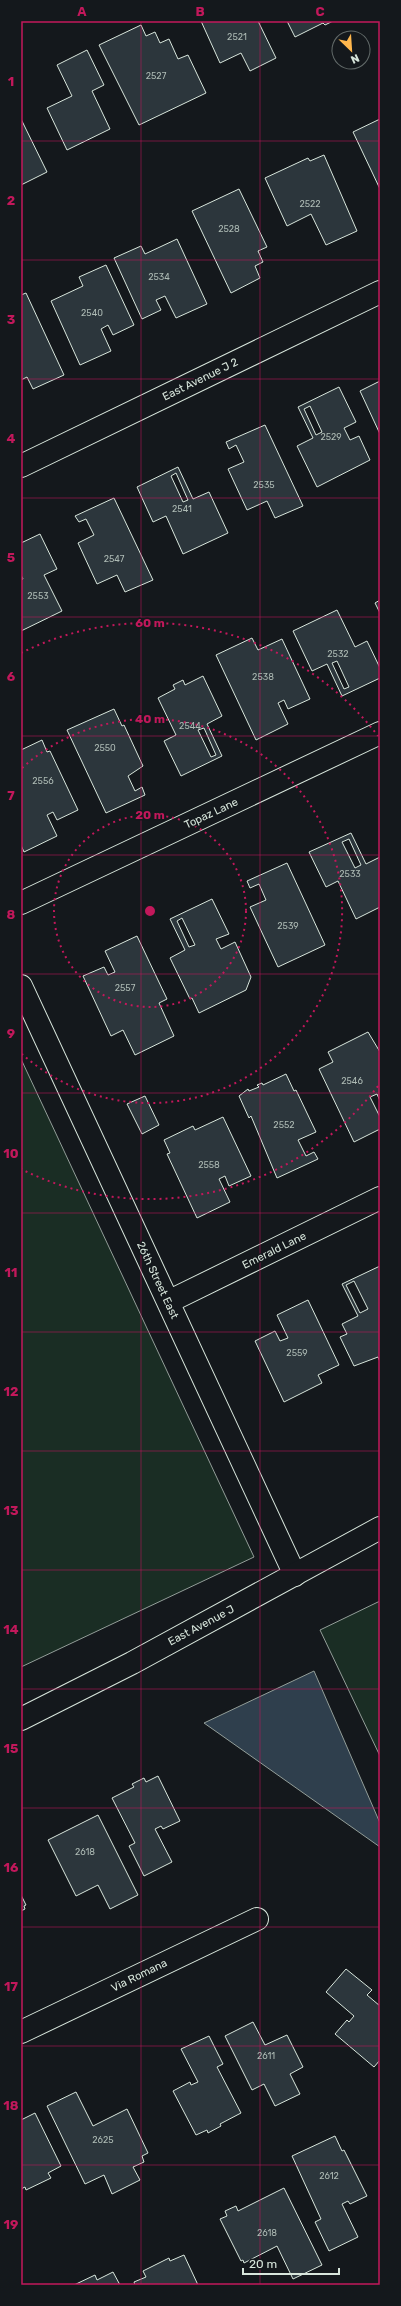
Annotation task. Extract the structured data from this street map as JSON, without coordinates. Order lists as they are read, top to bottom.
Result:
{
  "streets": {
    "street": [
      "East Avenue J 2",
      "Topaz Lane",
      "Emerald Lane",
      "26th Street East",
      "East Avenue J",
      "Via Romana"
    ]
  },
  "crossings": [
    ["Emerald Lane", "26th Street East"],
    ["26th Street East", "East Avenue J"]
  ],
  "house_numbers": [
    "2521",
    "2527",
    "2522",
    "2528",
    "2534",
    "2540",
    "2529",
    "2535",
    "2541",
    "2547",
    "2553",
    "2532",
    "2538",
    "2544",
    "2550",
    "2556",
    "2533",
    "2539",
    "2557",
    "2546",
    "2552",
    "2558",
    "2559",
    "2618",
    "2611",
    "2625",
    "2612",
    "2618"
  ],
  "scale_bar": "20 m",
  "north": "bottom right",
  "grid": {
    "columns": ["A", "B", "C"],
    "rows": [
      "1",
      "2",
      "3",
      "4",
      "5",
      "6",
      "7",
      "8",
      "9",
      "10",
      "11",
      "12",
      "13",
      "14",
      "15",
      "16",
      "17",
      "18",
      "19"
    ]
  },
  "rings": ["60 m", "40 m", "20 m"]
}
